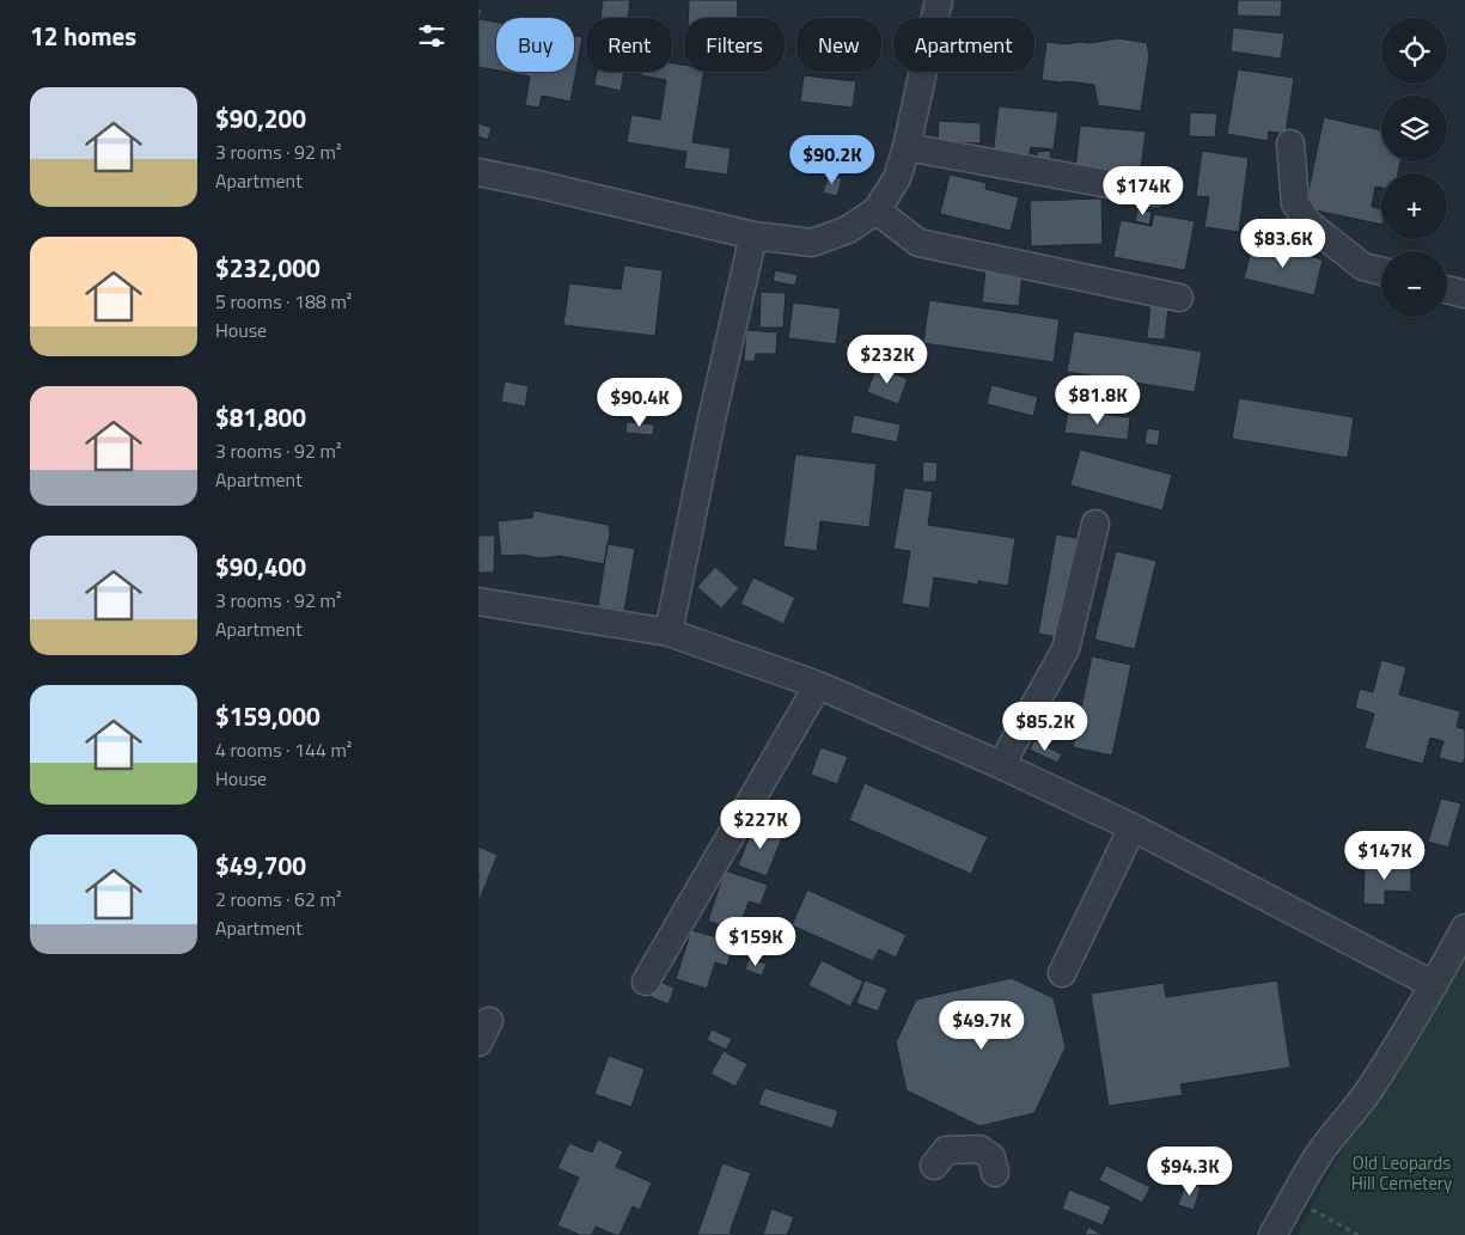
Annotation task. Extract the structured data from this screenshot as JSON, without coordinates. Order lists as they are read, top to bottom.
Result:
{
  "parks": ["Old Leopards Hill Cemetery"],
  "page": {
    "heading": "12 homes",
    "map_buttons": ["+", "−"],
    "chip": [
      "Buy",
      "Rent",
      "Filters",
      "New",
      "Apartment"
    ],
    "list": [
      {
        "name": "$90,200",
        "note": "3 rooms · 92 m² · Apartment"
      },
      {
        "name": "$232,000",
        "note": "5 rooms · 188 m² · House"
      },
      {
        "name": "$81,800",
        "note": "3 rooms · 92 m² · Apartment"
      },
      {
        "name": "$90,400",
        "note": "3 rooms · 92 m² · Apartment"
      },
      {
        "name": "$159,000",
        "note": "4 rooms · 144 m² · House"
      },
      {
        "name": "$49,700",
        "note": "2 rooms · 62 m² · Apartment"
      }
    ],
    "price": [
      "$90.2K",
      "$174K",
      "$83.6K",
      "$232K",
      "$81.8K",
      "$90.4K",
      "$85.2K",
      "$227K",
      "$147K",
      "$159K",
      "$49.7K",
      "$94.3K"
    ]
  }
}
